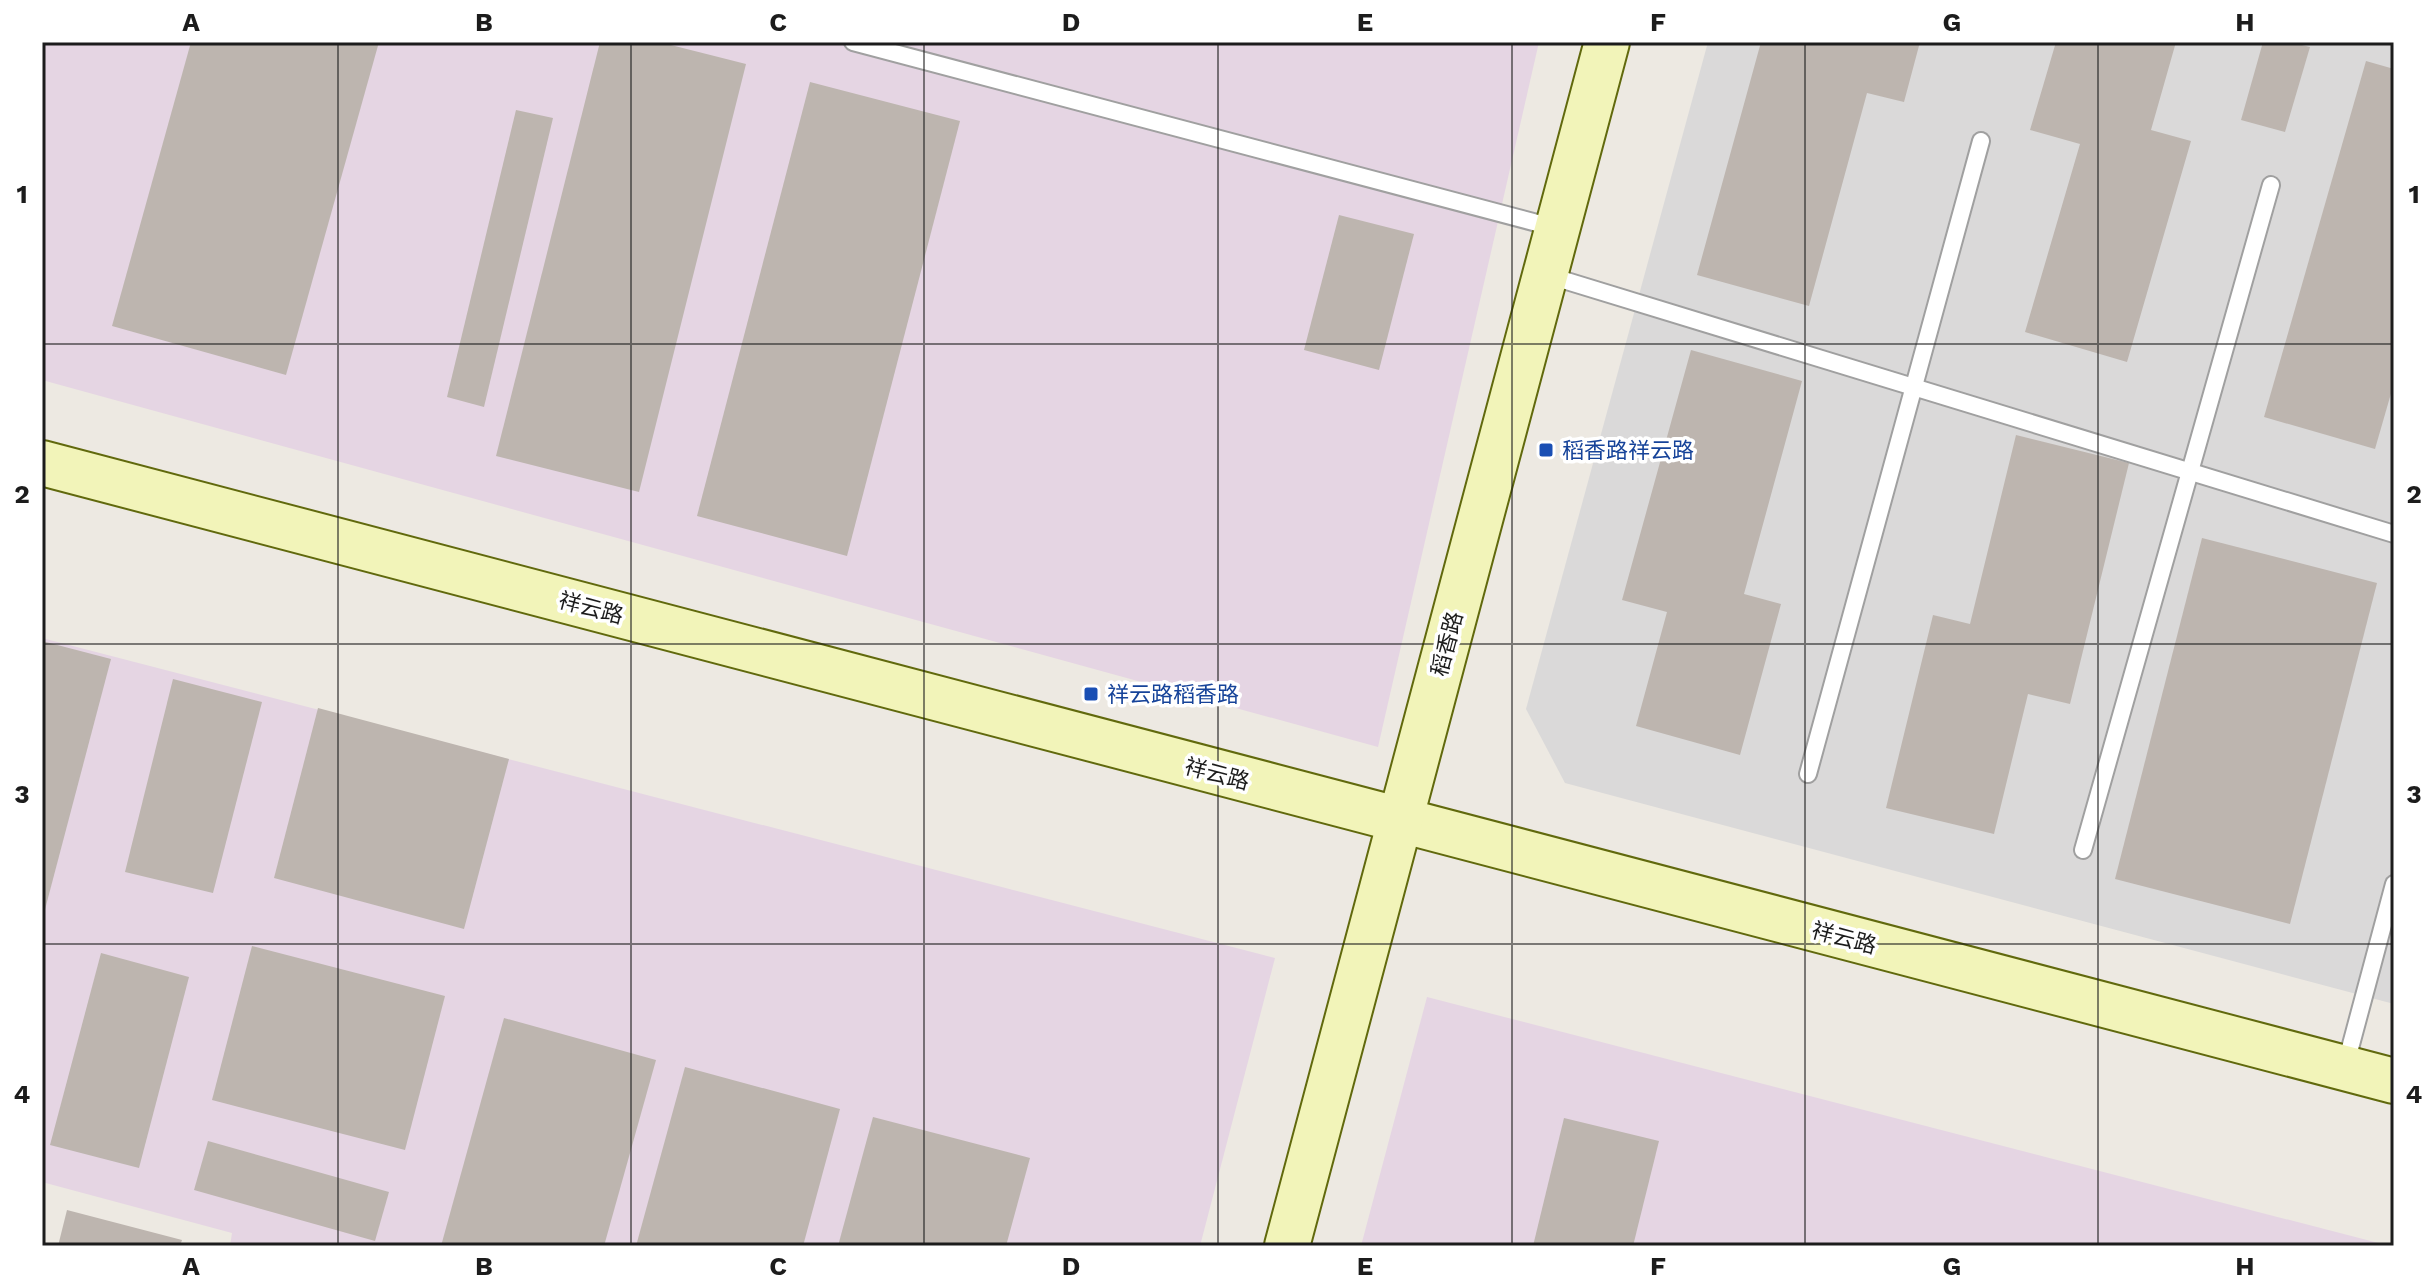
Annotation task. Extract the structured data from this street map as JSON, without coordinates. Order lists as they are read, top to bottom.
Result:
{
  "streets": {
    "street": ["祥云路", "稻香路"]
  },
  "crossings": [
    ["祥云路", "稻香路"]
  ],
  "places": {
    "transit": ["稻香路祥云路", "祥云路稻香路"]
  },
  "grid": {
    "columns": [
      "A",
      "B",
      "C",
      "D",
      "E",
      "F",
      "G",
      "H"
    ],
    "rows": [
      "1",
      "2",
      "3",
      "4"
    ]
  }
}
